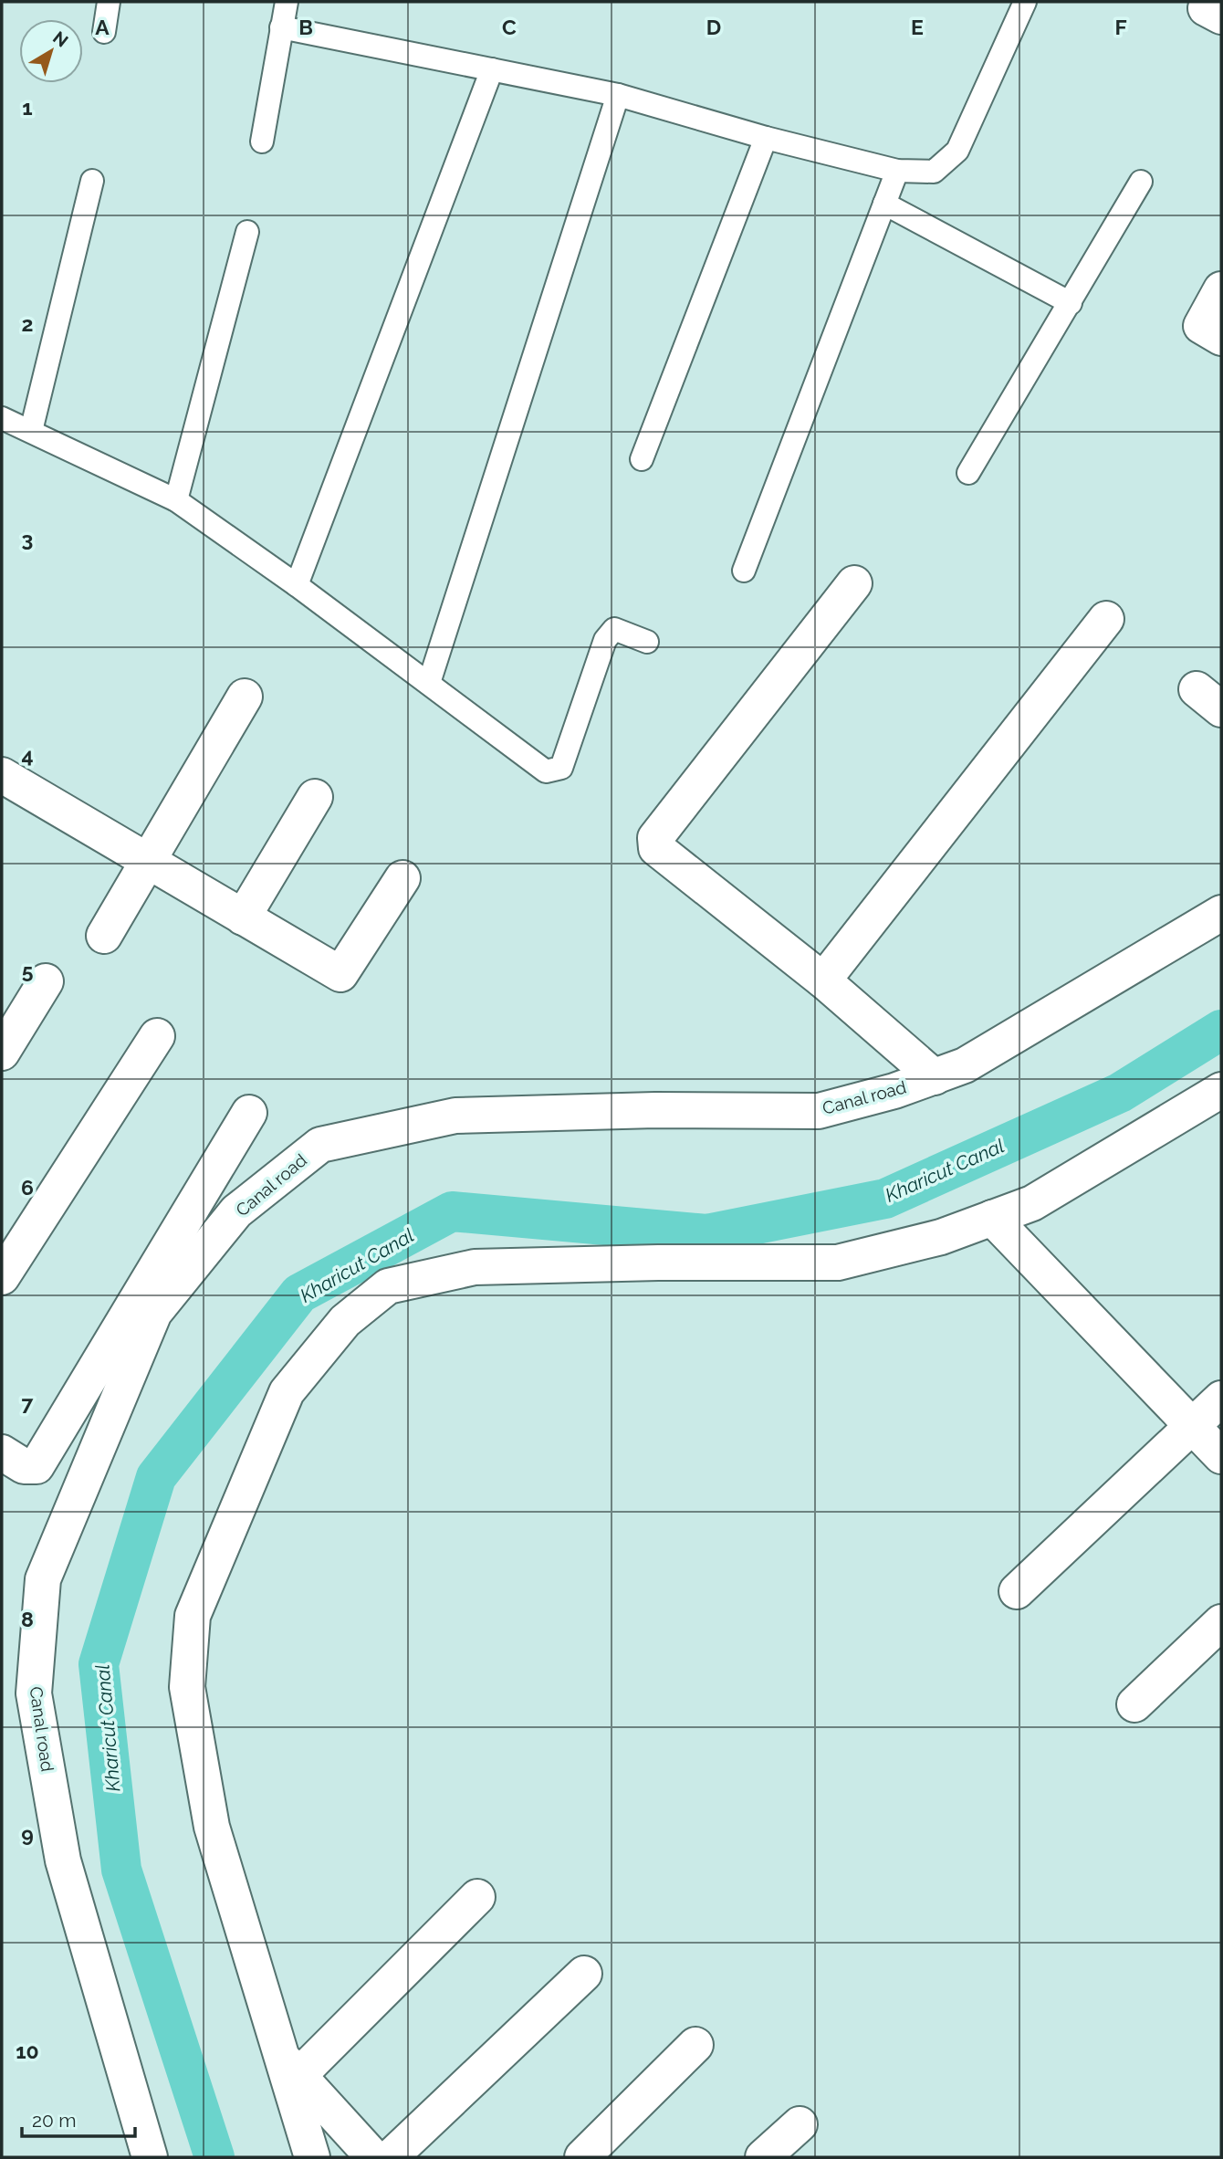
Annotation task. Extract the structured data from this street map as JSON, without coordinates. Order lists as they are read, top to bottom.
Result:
{
  "streets": {
    "street": ["Canal road"]
  },
  "water": ["Kharicut Canal"],
  "scale_bar": "20 m",
  "north": "top right",
  "grid": {
    "columns": [
      "A",
      "B",
      "C",
      "D",
      "E",
      "F"
    ],
    "rows": [
      "1",
      "2",
      "3",
      "4",
      "5",
      "6",
      "7",
      "8",
      "9",
      "10"
    ]
  }
}
